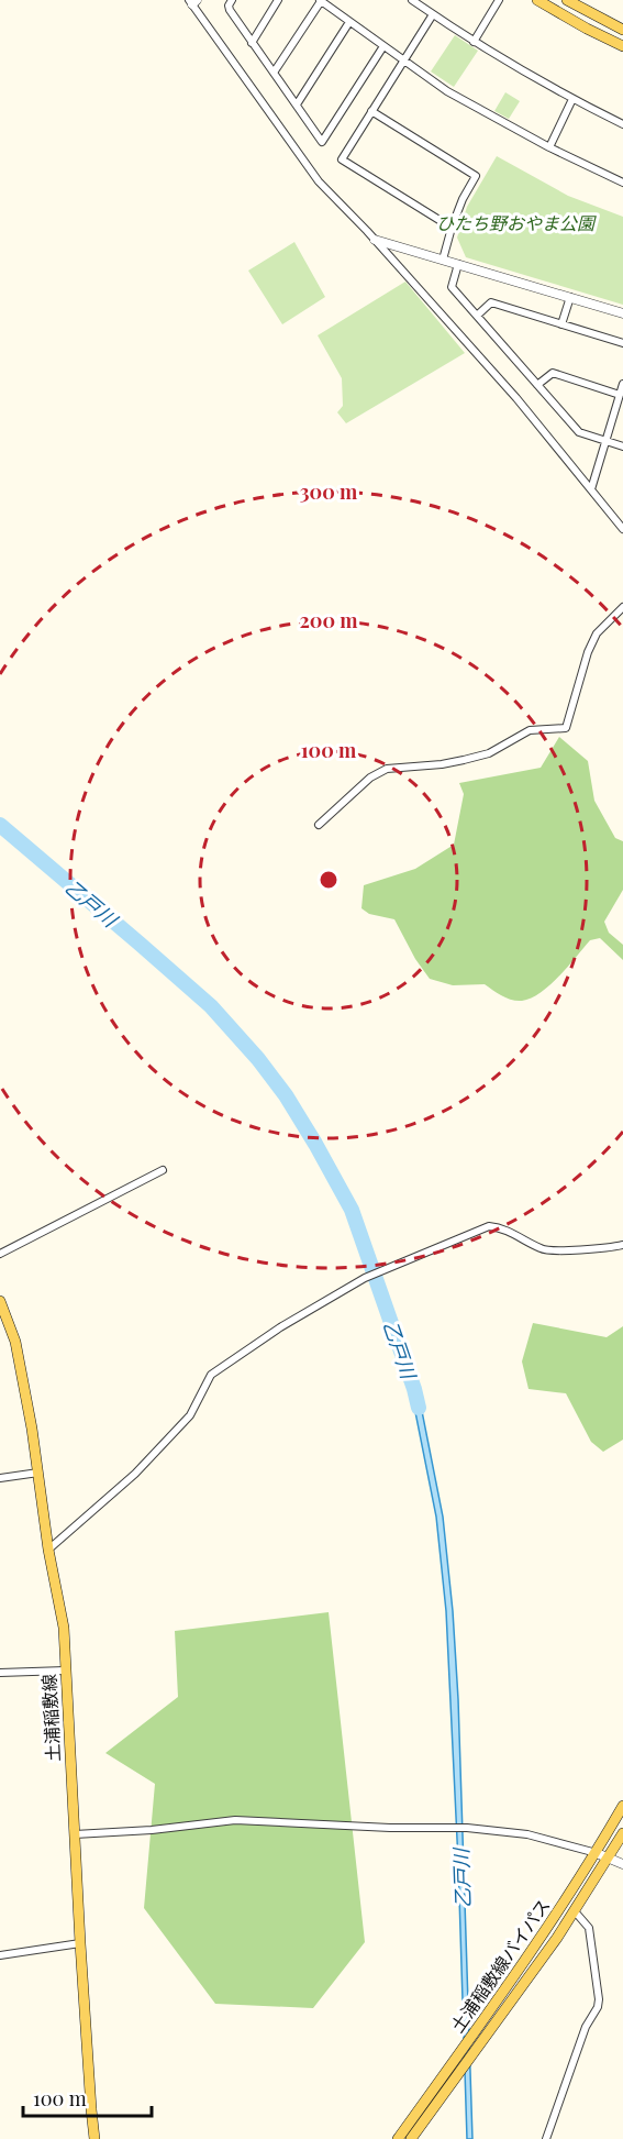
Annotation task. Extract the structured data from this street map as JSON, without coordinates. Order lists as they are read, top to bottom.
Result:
{
  "streets": {
    "main road": ["土浦稲敷線", "土浦稲敷線バイパス"]
  },
  "water": ["乙戸川"],
  "parks": ["ひたち野おやま公園"],
  "scale_bar": "100 m",
  "rings": ["300 m", "200 m", "100 m"]
}
